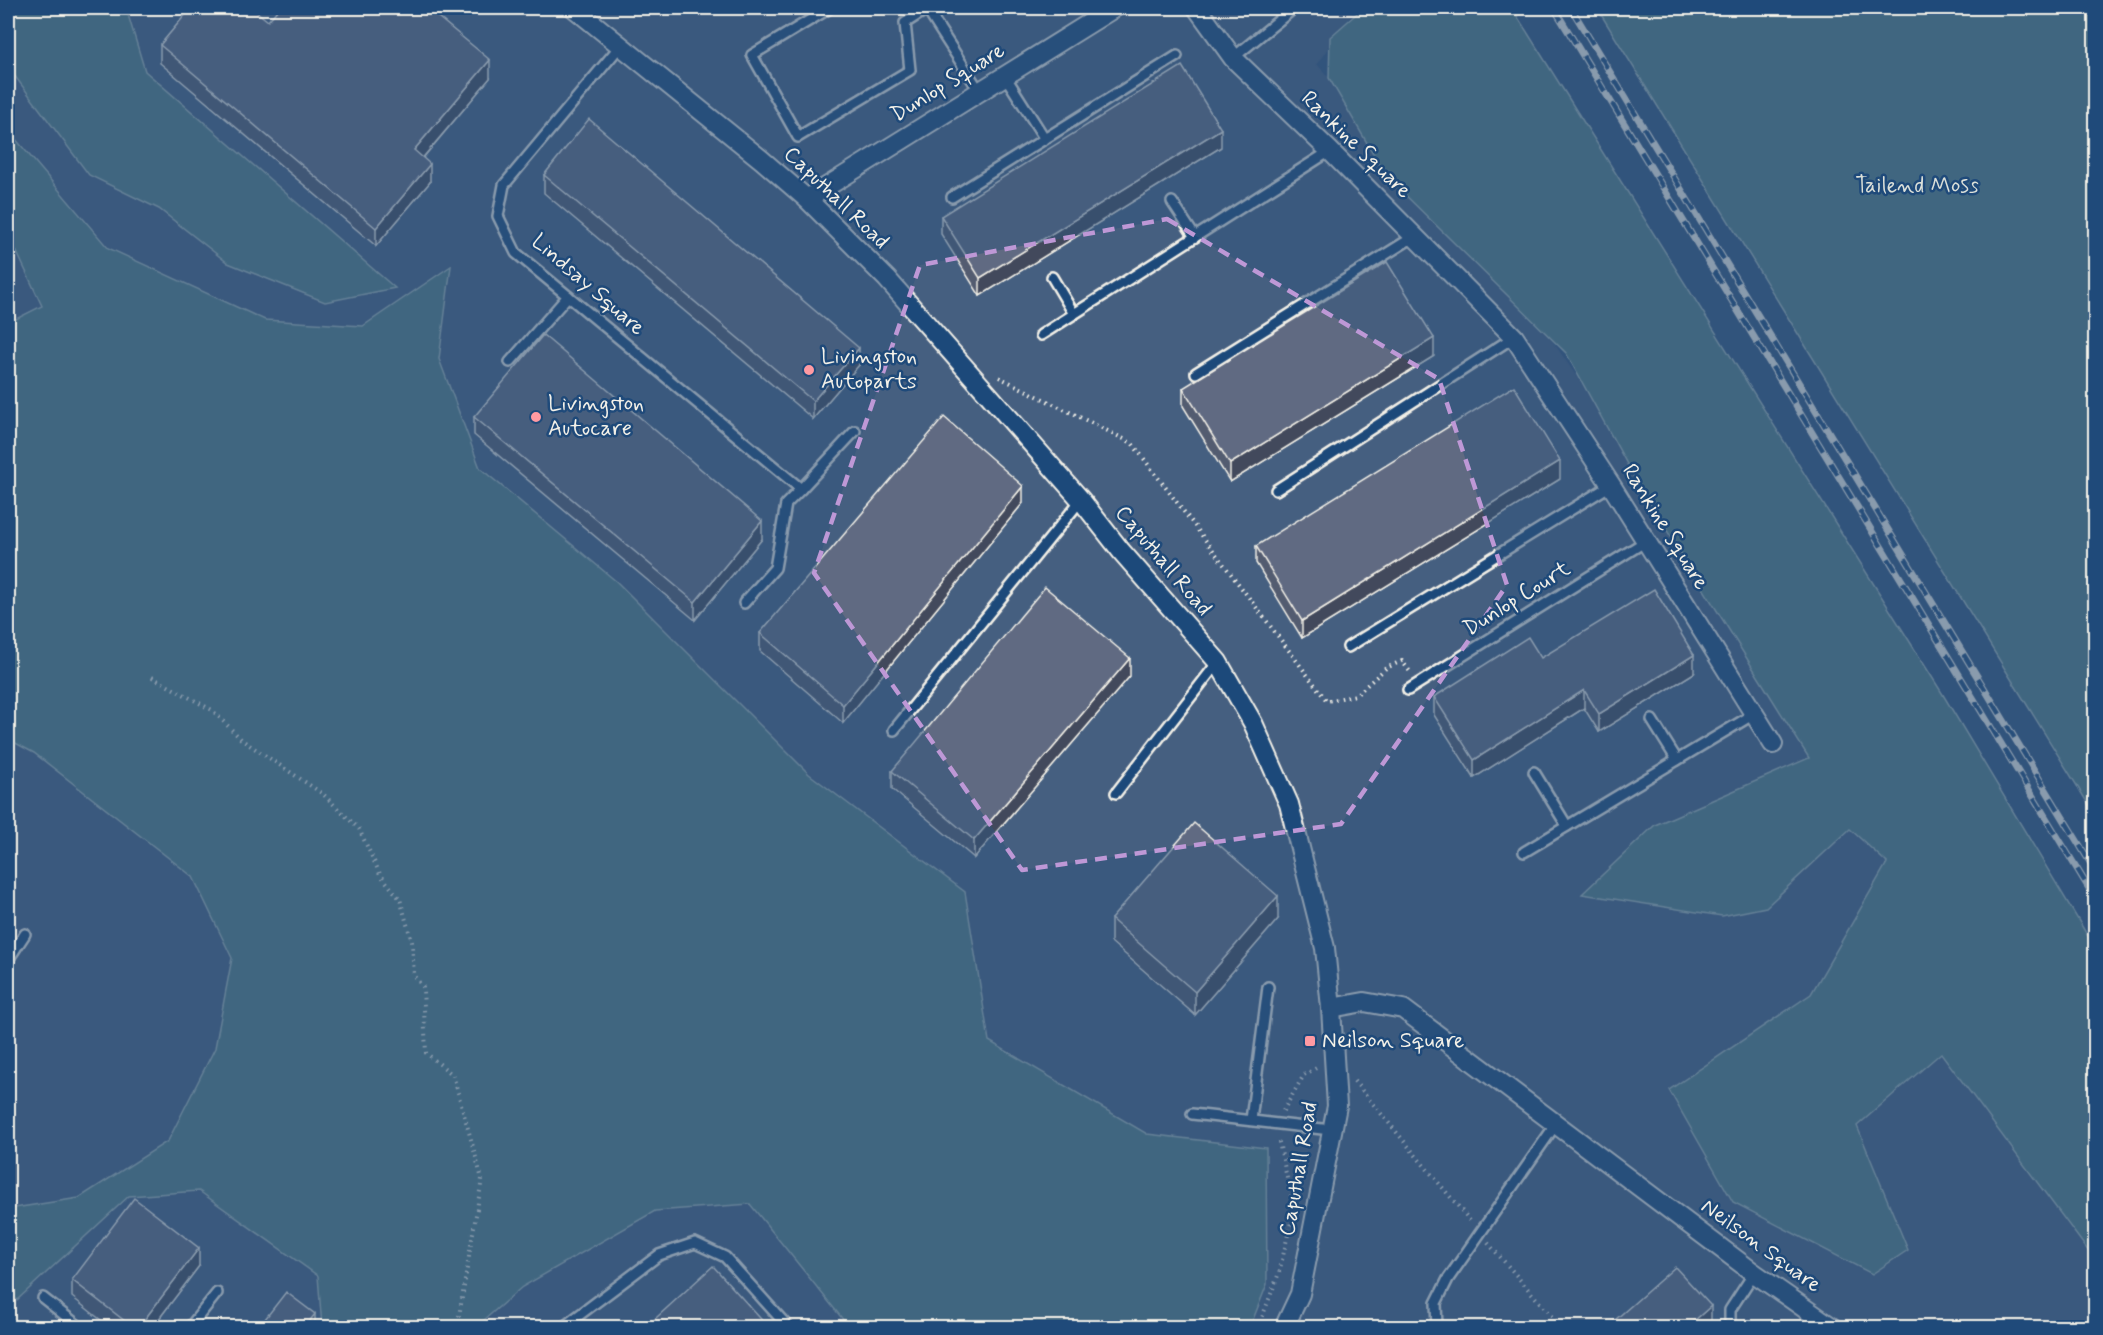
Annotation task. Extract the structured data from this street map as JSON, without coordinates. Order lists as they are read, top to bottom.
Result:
{
  "streets": {
    "street": [
      "Dunlop Square",
      "Rankine Square",
      "Caputhall Road",
      "Neilson Square"
    ],
    "lane": ["Lindsay Square", "Dunlop Court"]
  },
  "crossings": [
    ["Dunlop Square", "Caputhall Road"],
    ["Rankine Square", "Dunlop Court"],
    ["Caputhall Road", "Lindsay Square"],
    ["Caputhall Road", "Neilson Square"]
  ],
  "parks": ["Tailend Moss"],
  "places": {
    "other": ["Livingston Autoparts", "Livingston Autocare"],
    "transit": ["Neilson Square"]
  }
}
